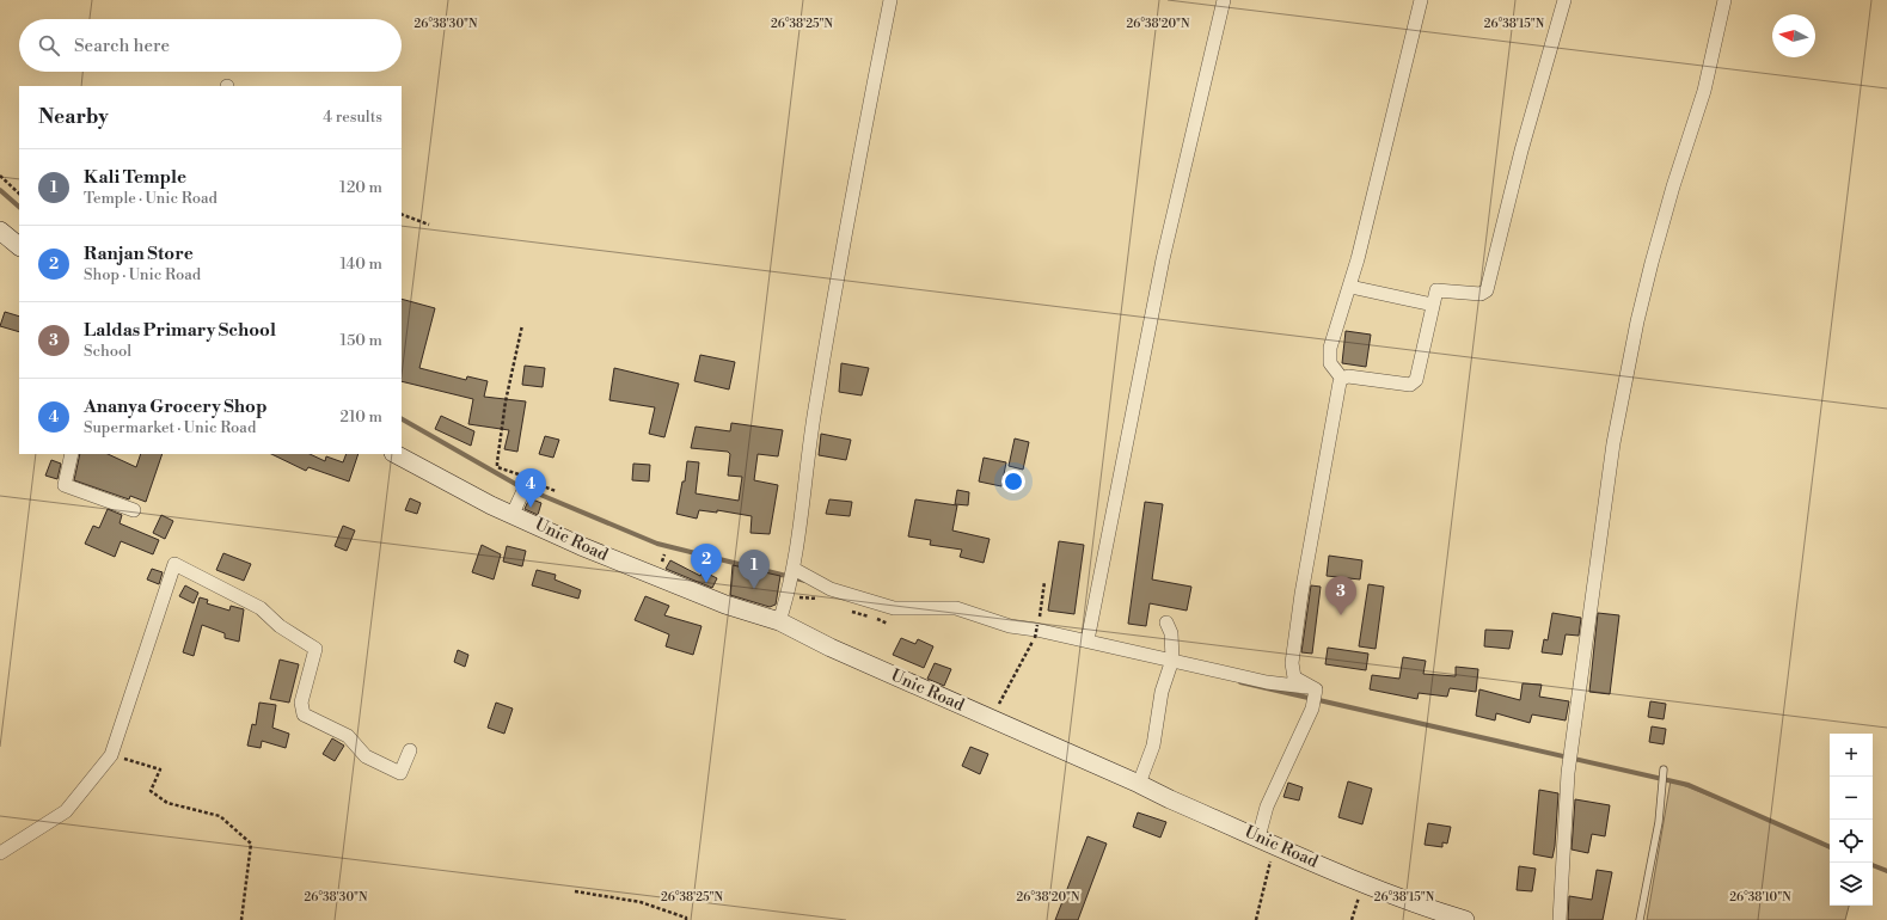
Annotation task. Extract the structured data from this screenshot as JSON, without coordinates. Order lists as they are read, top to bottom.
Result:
{
  "streets": {
    "main road": ["Unic Road"]
  },
  "north": "left",
  "page": {
    "search": "Search here",
    "heading": ["Nearby", "4 results"],
    "list": [
      {
        "mark": "1",
        "name": "Kali Temple",
        "note": "Temple · Unic Road",
        "value": "120 m"
      },
      {
        "mark": "2",
        "name": "Ranjan Store",
        "note": "Shop · Unic Road",
        "value": "140 m"
      },
      {
        "mark": "3",
        "name": "Laldas Primary School",
        "note": "School",
        "value": "150 m"
      },
      {
        "mark": "4",
        "name": "Ananya Grocery Shop",
        "note": "Supermarket · Unic Road",
        "value": "210 m"
      }
    ],
    "pins": [
      "4",
      "2",
      "1",
      "3"
    ],
    "map_buttons": ["+", "−"]
  },
  "coordinates": [
    "26°38'30\"N",
    "26°38'25\"N",
    "26°38'20\"N",
    "26°38'15\"N",
    "26°38'10\"N"
  ]
}
